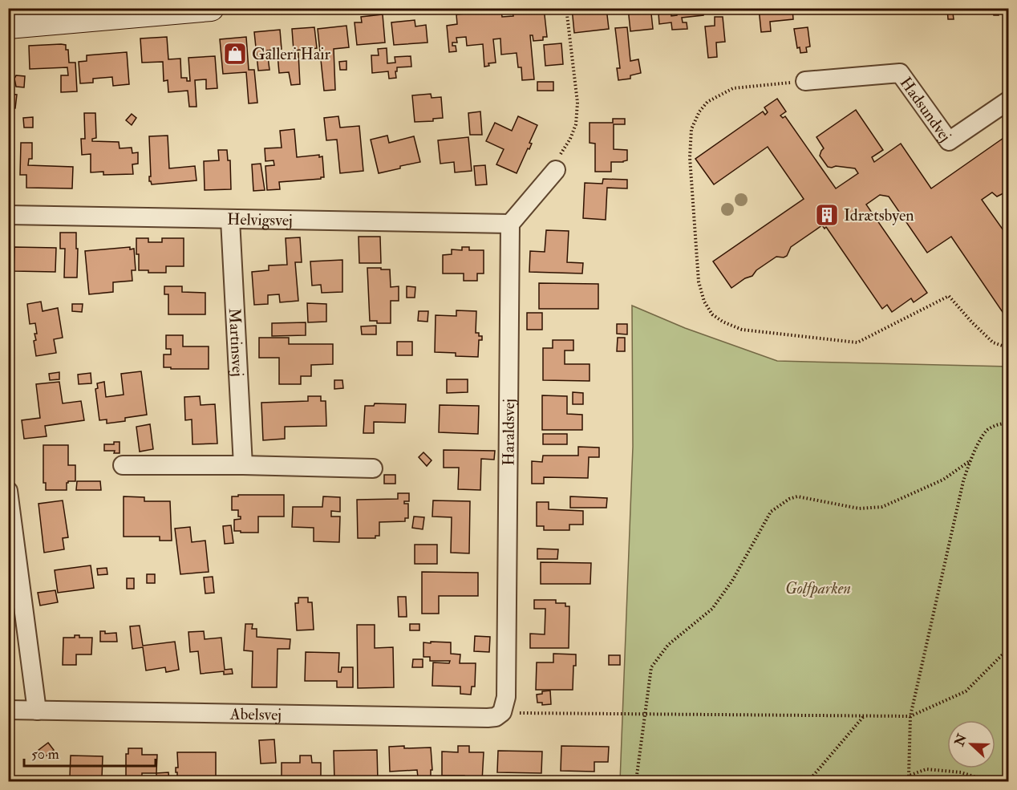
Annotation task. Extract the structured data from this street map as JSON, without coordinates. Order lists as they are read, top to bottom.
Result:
{
  "streets": {
    "street": [
      "Hadsundvej",
      "Helvigsvej",
      "Martinsvej",
      "Haraldsvej",
      "Abelsvej"
    ]
  },
  "crossings": [
    ["Helvigsvej", "Martinsvej"],
    ["Helvigsvej", "Haraldsvej"],
    ["Haraldsvej", "Abelsvej"]
  ],
  "parks": ["Golfparken"],
  "places": {
    "shop": ["Galleri Hair"],
    "building": ["Idrætsbyen"]
  },
  "scale_bar": "50 m",
  "north": "left"
}
